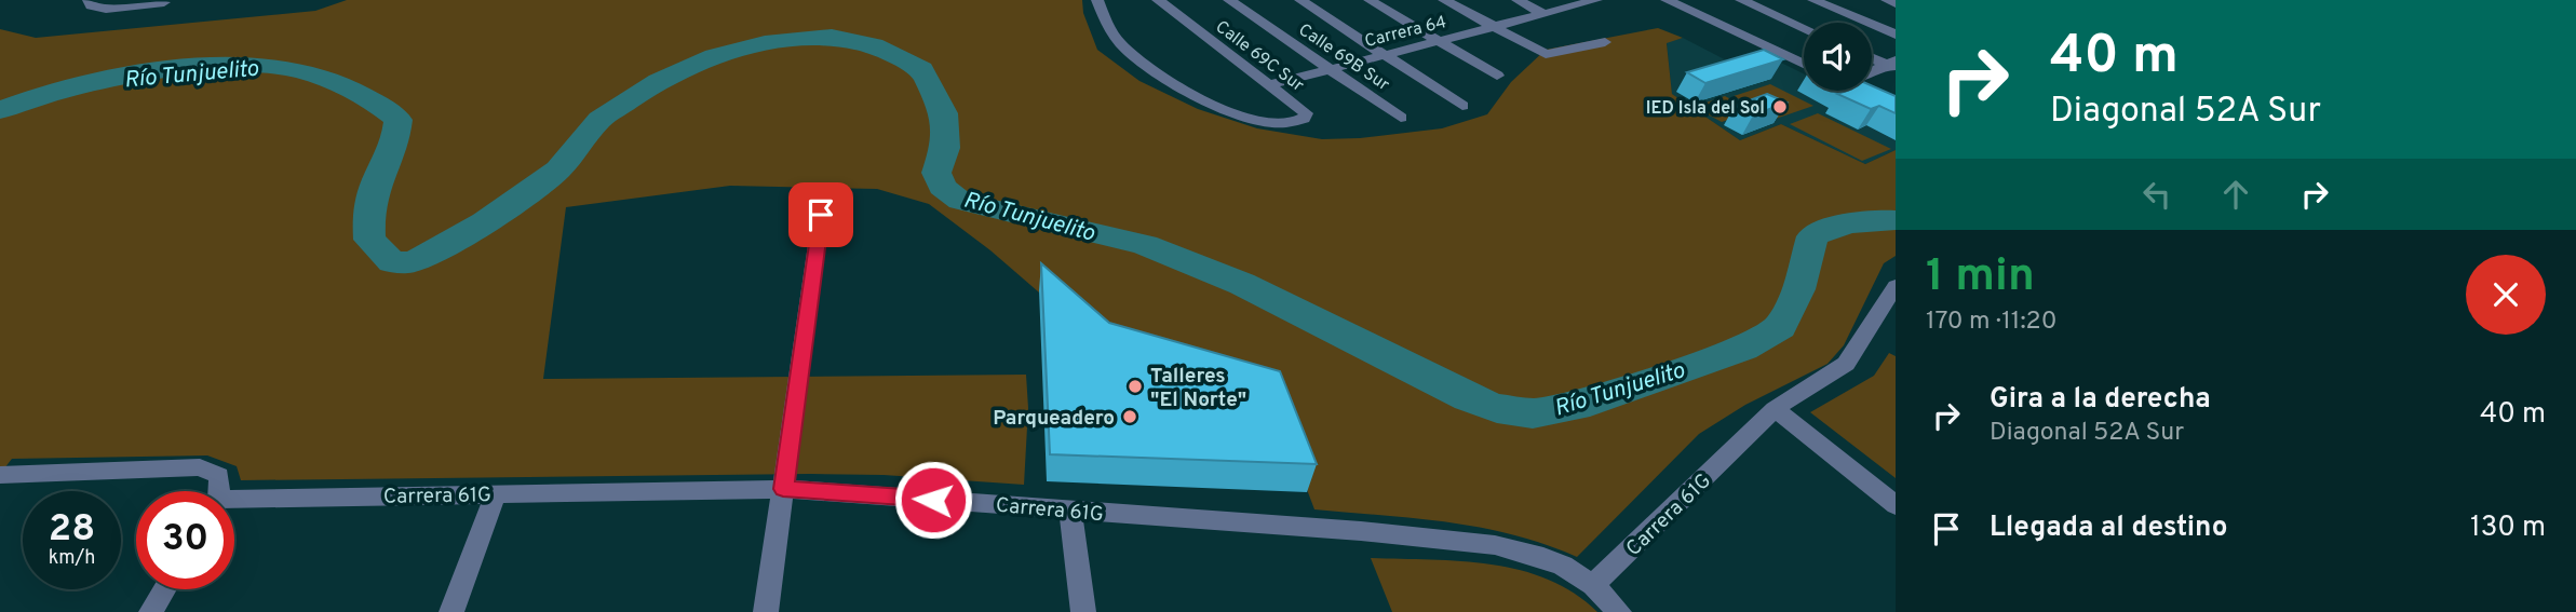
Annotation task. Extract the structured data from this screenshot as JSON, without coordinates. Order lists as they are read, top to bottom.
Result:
{
  "streets": {
    "street": [
      "Carrera 64",
      "Calle 69C Sur",
      "Calle 69B Sur",
      "Carrera 61G"
    ]
  },
  "crossings": [
    ["Carrera 64", "Calle 69C Sur"],
    ["Carrera 64", "Calle 69B Sur"]
  ],
  "water": ["Río Tunjuelito"],
  "places": ["IED Isla del Sol", "Talleres \"El Norte\"", "Parqueadero"],
  "page": {
    "turn": ["40 m", "Diagonal 52A Sur"],
    "heading": ["1 min", "170 m · 11:20"],
    "list": [
      {
        "name": "Gira a la derecha",
        "note": "Diagonal 52A Sur",
        "value": "40 m"
      },
      {
        "name": "Llegada al destino",
        "value": "130 m"
      }
    ],
    "speed": "28 km/h",
    "limit": "30"
  }
}
